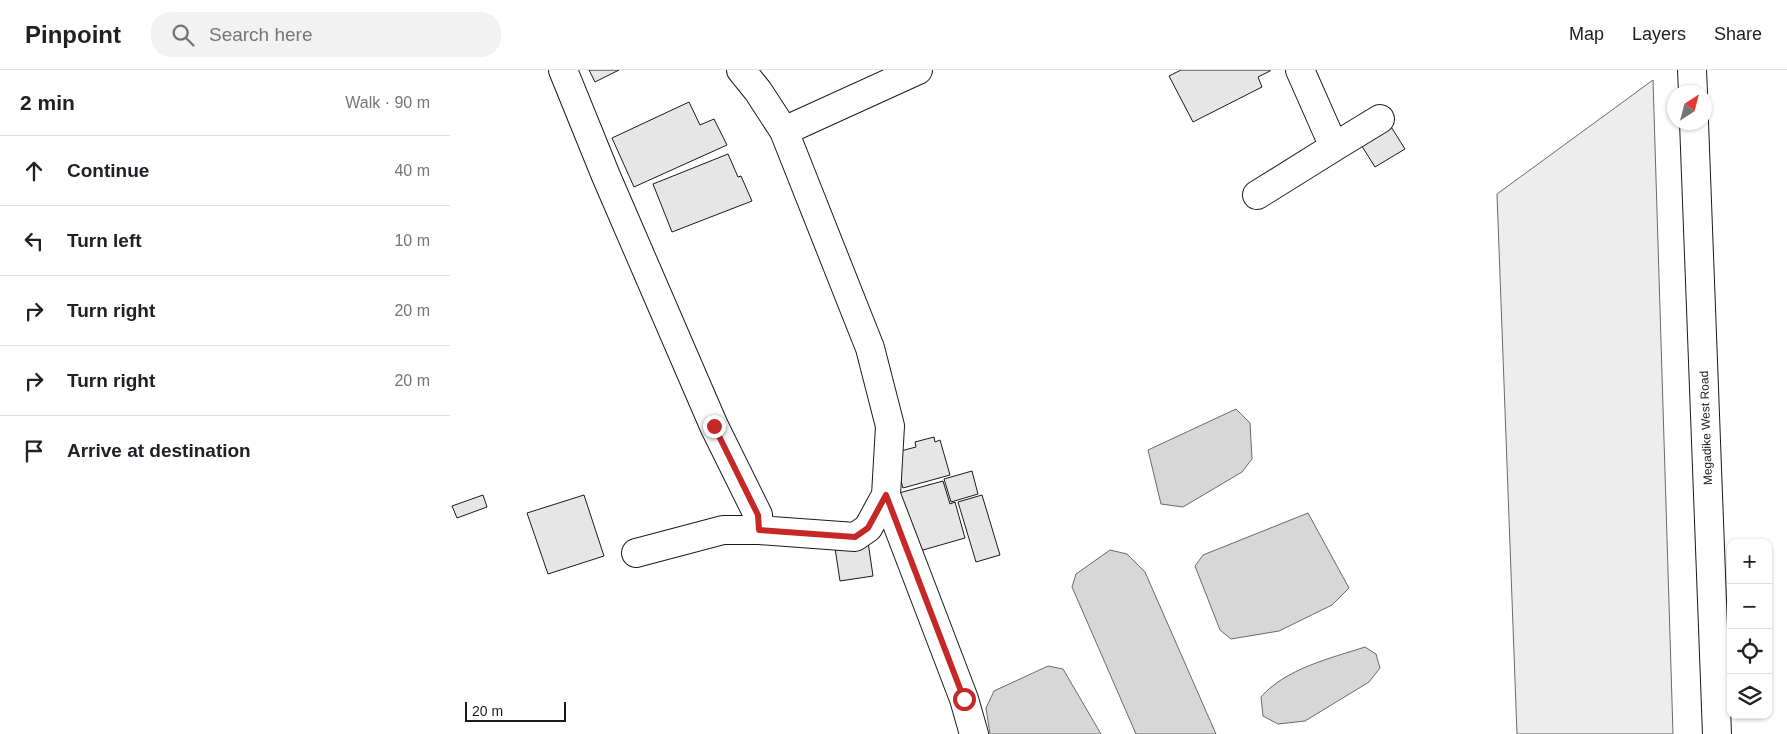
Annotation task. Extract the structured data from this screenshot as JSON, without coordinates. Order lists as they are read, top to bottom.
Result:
{
  "streets": {
    "street": ["Megadike West Road"]
  },
  "scale_bar": "20 m",
  "north": "top right",
  "page": {
    "header": "Pinpoint",
    "search": "Search here",
    "nav": ["Map", "Layers", "Share"],
    "heading": ["2 min", "Walk · 90 m"],
    "list": [
      ["Continue", "40 m"],
      ["Turn left", "10 m"],
      ["Turn right", "20 m"],
      ["Turn right", "20 m"],
      "Arrive at destination"
    ],
    "map_buttons": ["+", "−"],
    "scale": "20 m"
  }
}
